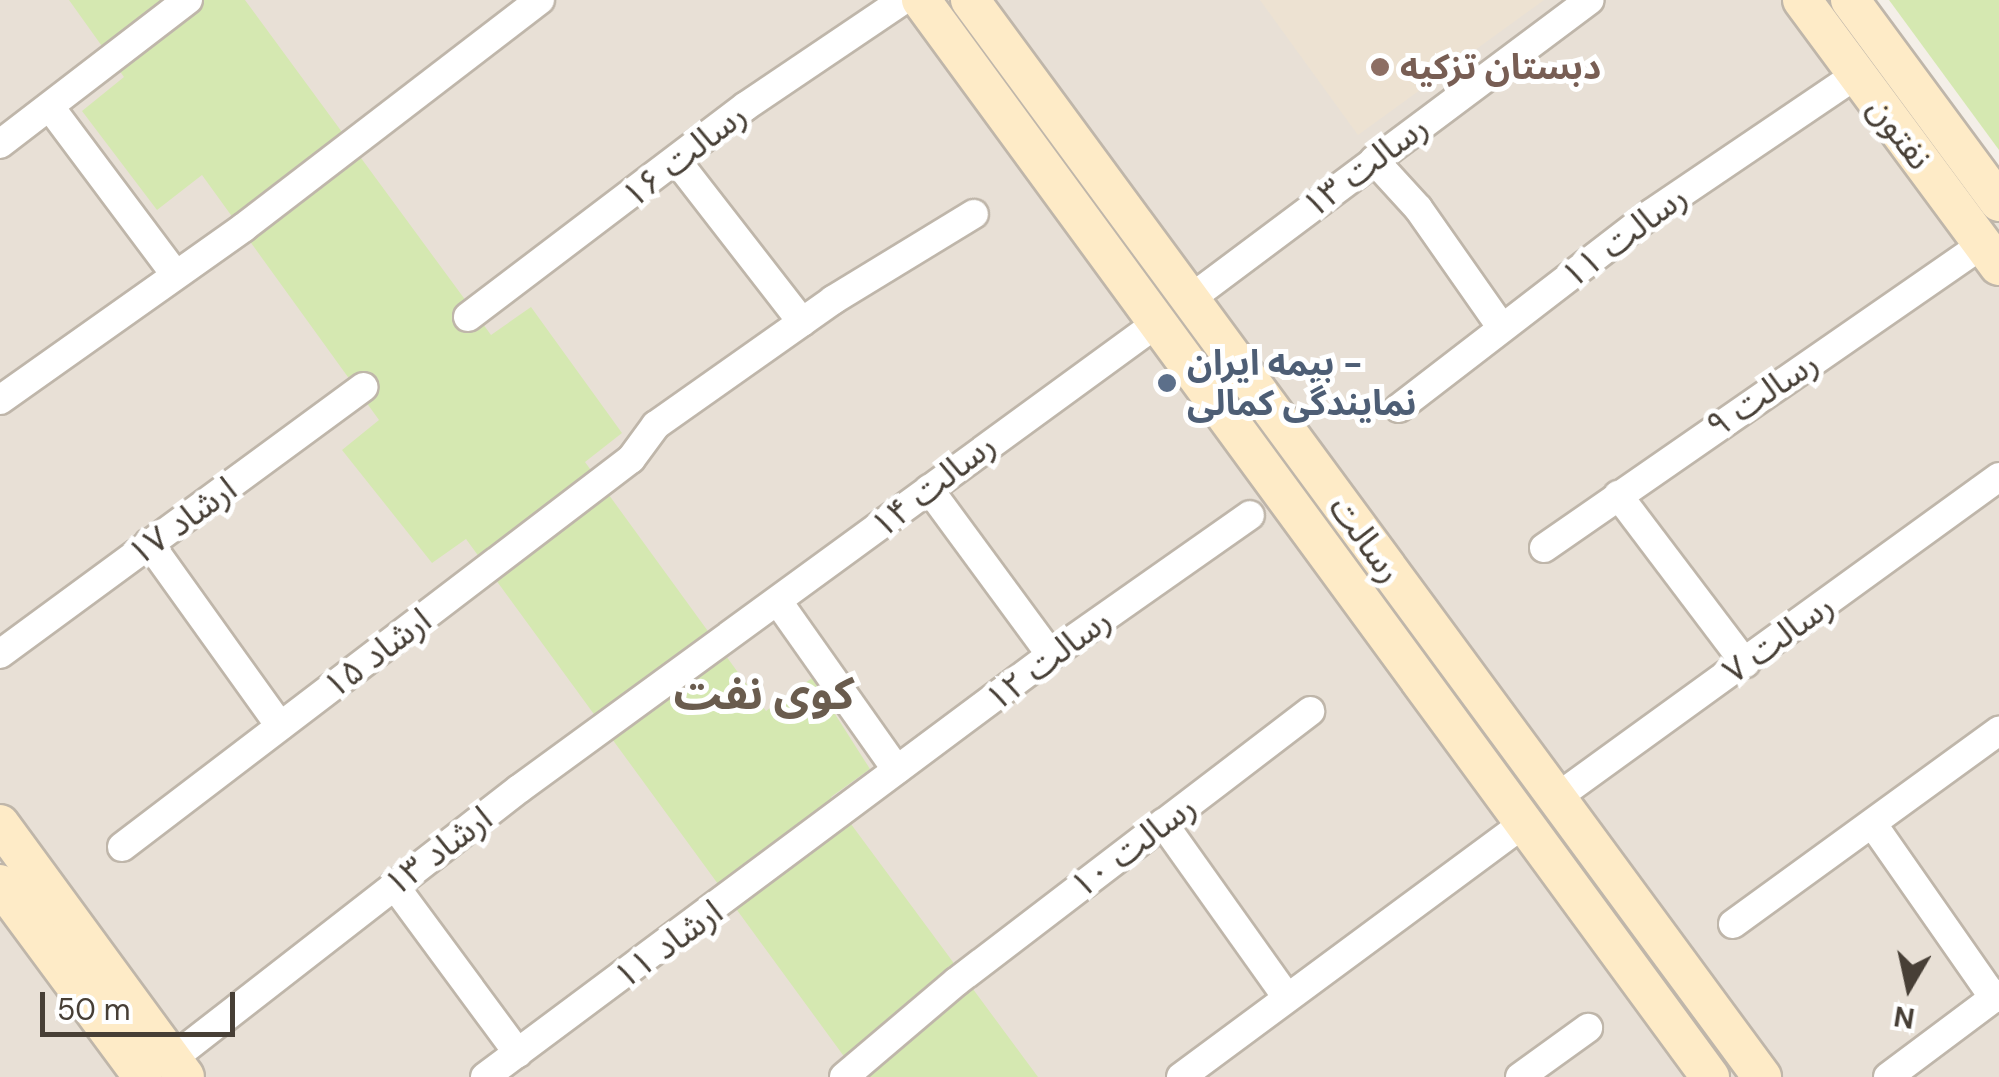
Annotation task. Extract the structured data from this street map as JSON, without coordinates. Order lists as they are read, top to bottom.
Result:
{
  "streets": {
    "street": [
      "نفتون",
      "رسالت ۱۶",
      "رسالت ۱۳",
      "رسالت ۱۱",
      "رسالت ۹",
      "رسالت ۱۴",
      "ارشاد ۱۷",
      "رسالت",
      "رسالت ۷",
      "ارشاد ۱۵",
      "رسالت ۱۲",
      "رسالت ۱۰",
      "ارشاد ۱۳",
      "ارشاد ۱۱"
    ]
  },
  "crossings": [
    ["نفتون", "رسالت ۱۱"],
    ["نفتون", "رسالت ۹"],
    ["رسالت ۱۳", "رسالت"],
    ["رسالت ۱۴", "رسالت"],
    ["رسالت ۱۴", "ارشاد ۱۳"],
    ["رسالت", "رسالت ۷"],
    ["رسالت ۱۲", "ارشاد ۱۱"]
  ],
  "districts": ["کوی نفت"],
  "places": ["دبستان تزکیه", "بیمه ایران - نمایندگى کمالى"],
  "scale_bar": "50 m",
  "north": "bottom"
}
